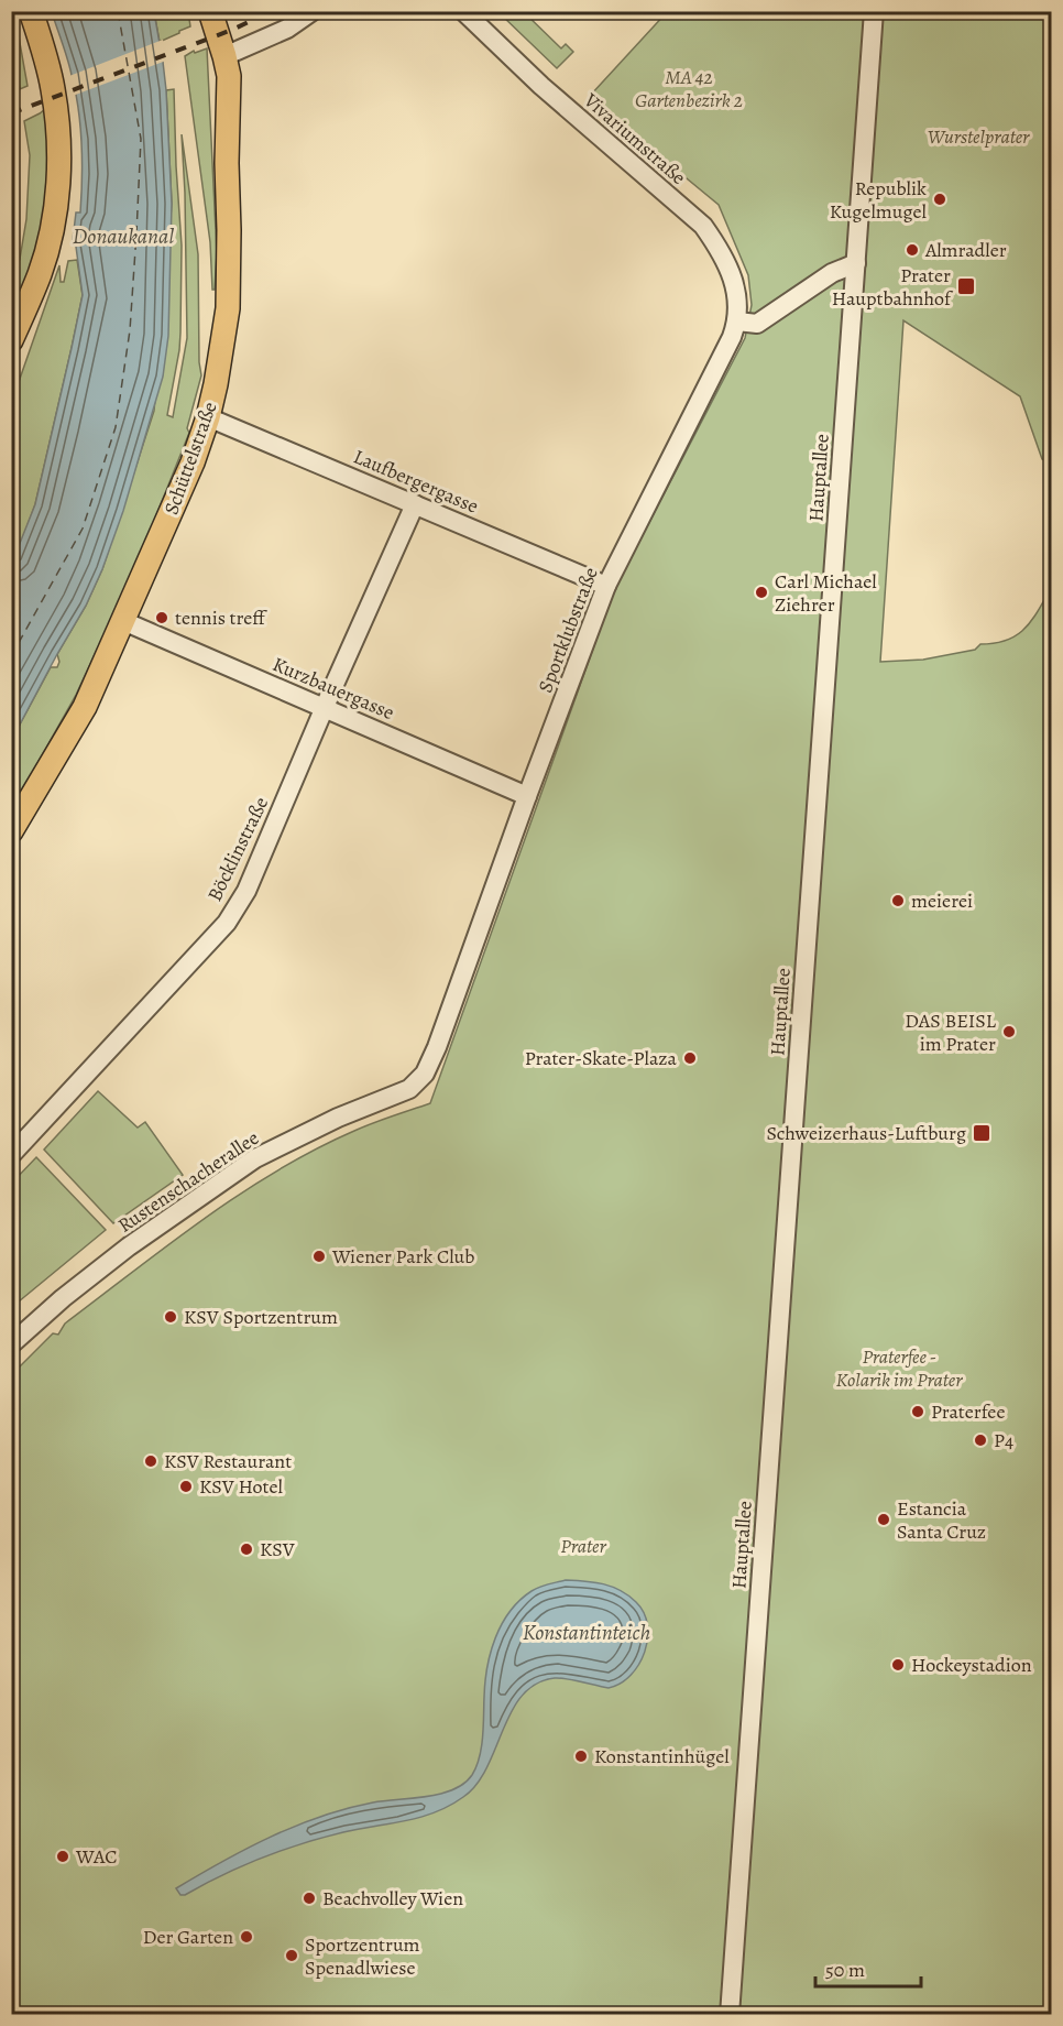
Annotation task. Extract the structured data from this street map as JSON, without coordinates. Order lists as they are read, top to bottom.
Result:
{
  "streets": {
    "main road": ["Schüttelstraße"],
    "street": [
      "Vivariumstraße",
      "Hauptallee",
      "Laufbergergasse",
      "Sportklubstraße",
      "Kurzbauergasse",
      "Böcklinstraße",
      "Rustenschacherallee"
    ]
  },
  "crossings": [
    ["Vivariumstraße", "Sportklubstraße"],
    ["Schüttelstraße", "Laufbergergasse"],
    ["Schüttelstraße", "Kurzbauergasse"],
    ["Laufbergergasse", "Sportklubstraße"],
    ["Laufbergergasse", "Böcklinstraße"],
    ["Sportklubstraße", "Kurzbauergasse"],
    ["Sportklubstraße", "Rustenschacherallee"],
    ["Kurzbauergasse", "Böcklinstraße"]
  ],
  "water": ["Donaukanal", "Konstantinteich"],
  "parks": [
    "MA 42 Gartenbezirk 2",
    "Wurstelprater",
    "Praterfee - Kolarik im Prater",
    "Prater"
  ],
  "places": {
    "other": [
      "Republik Kugelmugel",
      "Almradler",
      "Carl Michael Ziehrer",
      "tennis treff",
      "meierei",
      "DAS BEISL im Prater",
      "Prater-Skate-Plaza",
      "Wiener Park Club",
      "KSV Sportzentrum",
      "Praterfee",
      "P4",
      "KSV Restaurant",
      "KSV Hotel",
      "Estancia Santa Cruz",
      "KSV",
      "Hockeystadion",
      "Konstantinhügel",
      "WAC",
      "Beachvolley Wien",
      "Der Garten",
      "Sportzentrum Spenadlwiese"
    ],
    "transit": ["Prater Hauptbahnhof", "Schweizerhaus-Luftburg"]
  },
  "scale_bar": "50 m"
}
